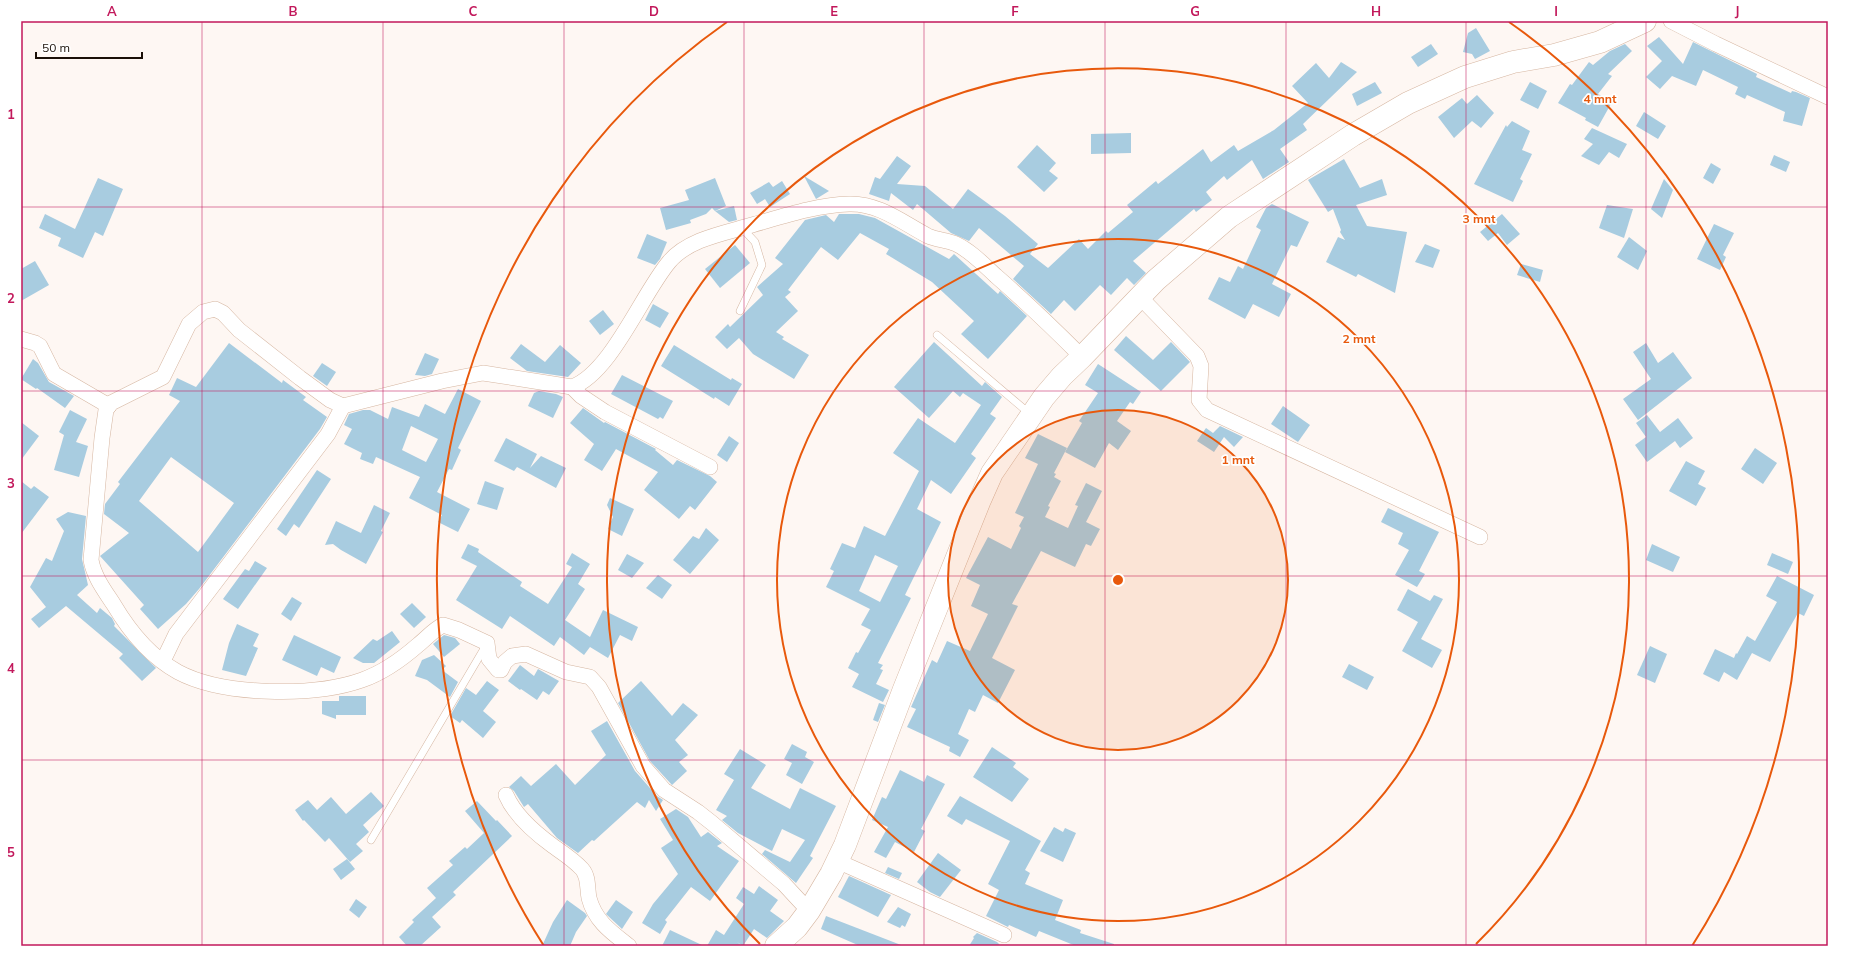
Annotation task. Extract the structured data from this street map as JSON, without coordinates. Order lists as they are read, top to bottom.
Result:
{
  "scale_bar": "50 m",
  "grid": {
    "columns": [
      "A",
      "B",
      "C",
      "D",
      "E",
      "F",
      "G",
      "H",
      "I",
      "J"
    ],
    "rows": [
      "1",
      "2",
      "3",
      "4",
      "5"
    ]
  },
  "rings": [
    "4 mnt",
    "3 mnt",
    "2 mnt",
    "1 mnt"
  ]
}
